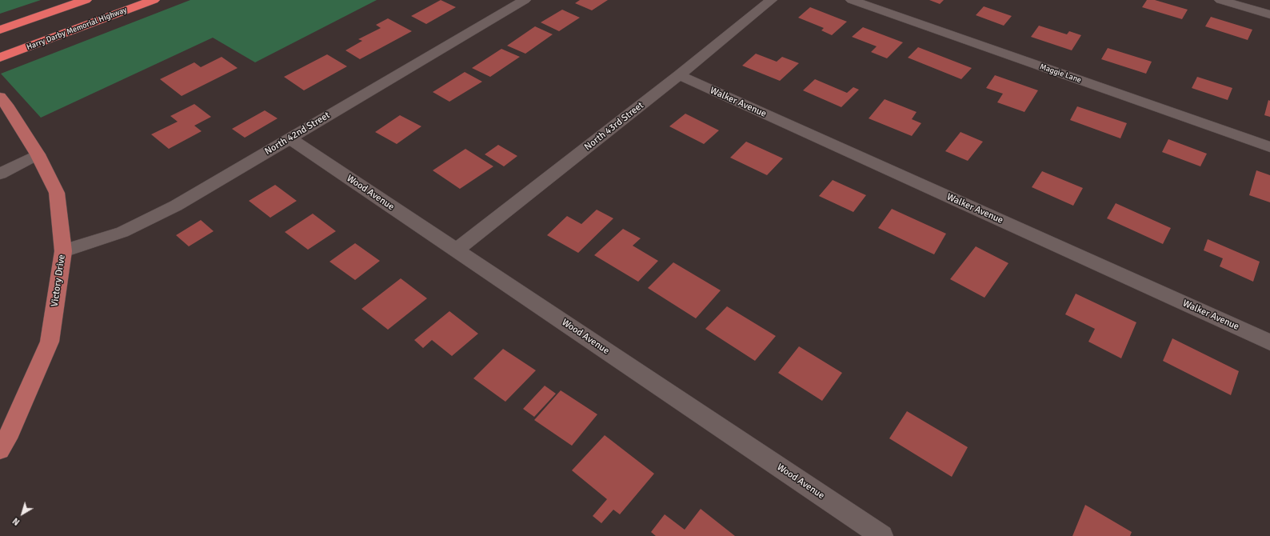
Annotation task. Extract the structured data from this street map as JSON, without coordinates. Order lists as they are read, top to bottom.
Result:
{
  "streets": {
    "highway": ["Harry Darby Memorial Highway"],
    "main road": ["Victory Drive"],
    "street": [
      "Maggie Lane",
      "Walker Avenue",
      "North 43rd Street",
      "North 42nd Street",
      "Wood Avenue"
    ]
  },
  "crossings": [
    ["Walker Avenue", "North 43rd Street"],
    ["North 43rd Street", "Wood Avenue"],
    ["North 42nd Street", "Wood Avenue"],
    ["North 42nd Street", "Victory Drive"]
  ],
  "north": "bottom left"
}
